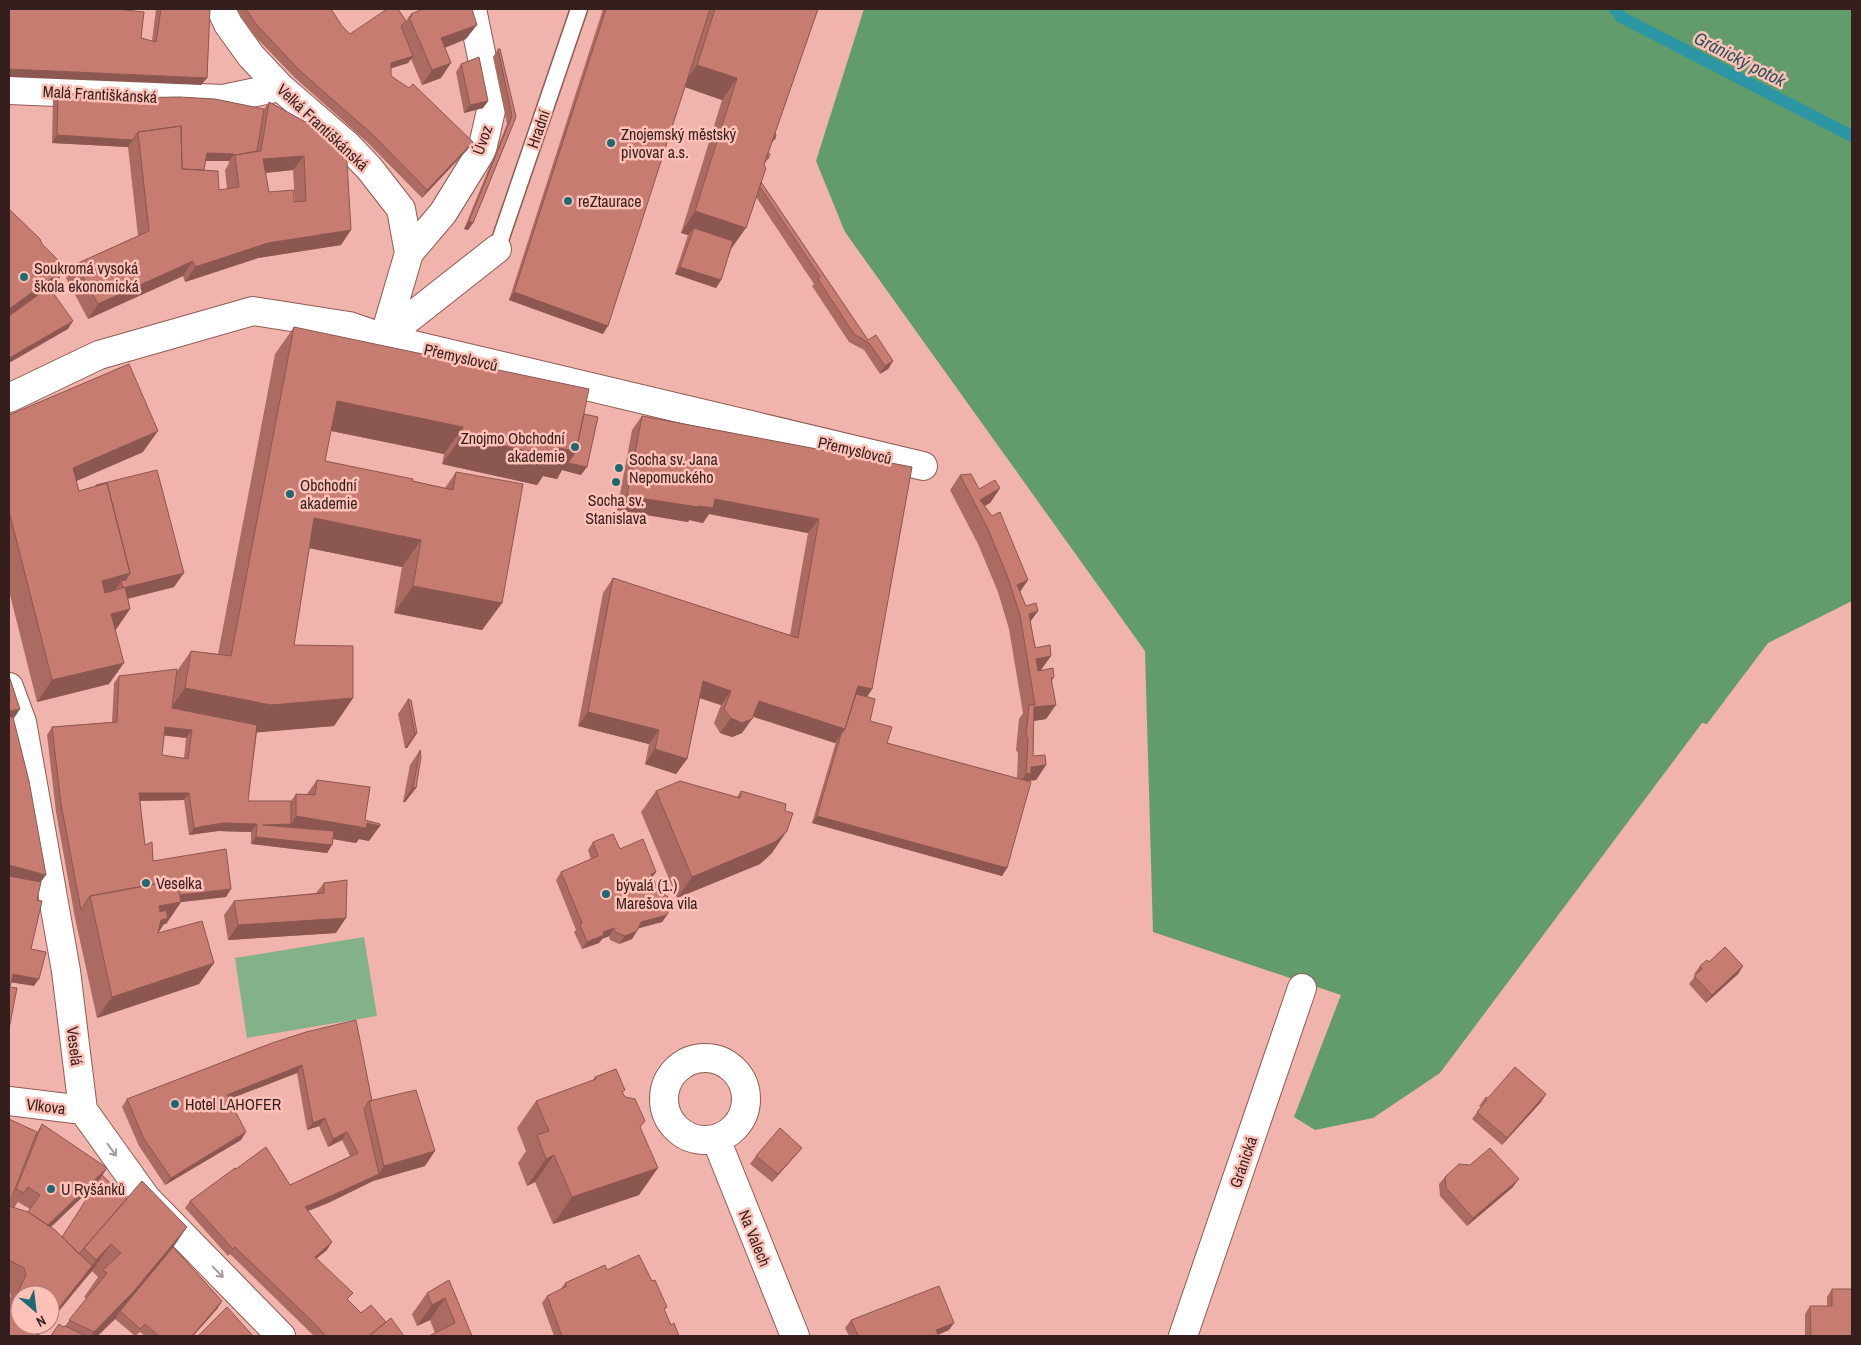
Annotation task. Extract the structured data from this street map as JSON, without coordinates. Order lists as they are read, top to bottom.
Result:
{
  "streets": {
    "street": [
      "Malá Františkánská",
      "Velká Františkánská",
      "Úvoz",
      "Přemyslovců",
      "Veselá",
      "Vlkova",
      "Gránická",
      "Na Valech"
    ],
    "lane": ["Hradní"]
  },
  "crossings": [
    ["Malá Františkánská", "Velká Františkánská"],
    ["Velká Františkánská", "Úvoz"],
    ["Velká Františkánská", "Přemyslovců"],
    ["Veselá", "Vlkova"]
  ],
  "one_way": ["Veselá"],
  "water": ["Gránický potok"],
  "places": [
    "Znojemský městský pivovar a.s.",
    "reZtaurace",
    "Soukromá vysoká škola ekonomická",
    "Znojmo Obchodní akademie",
    "Socha sv. Jana Nepomuckého",
    "Socha sv. Stanislava",
    "Obchodní akademie",
    "Veselka",
    "bývalá (1.) Marešova vila",
    "Hotel LAHOFER",
    "U Ryšánků"
  ],
  "north": "bottom right"
}
